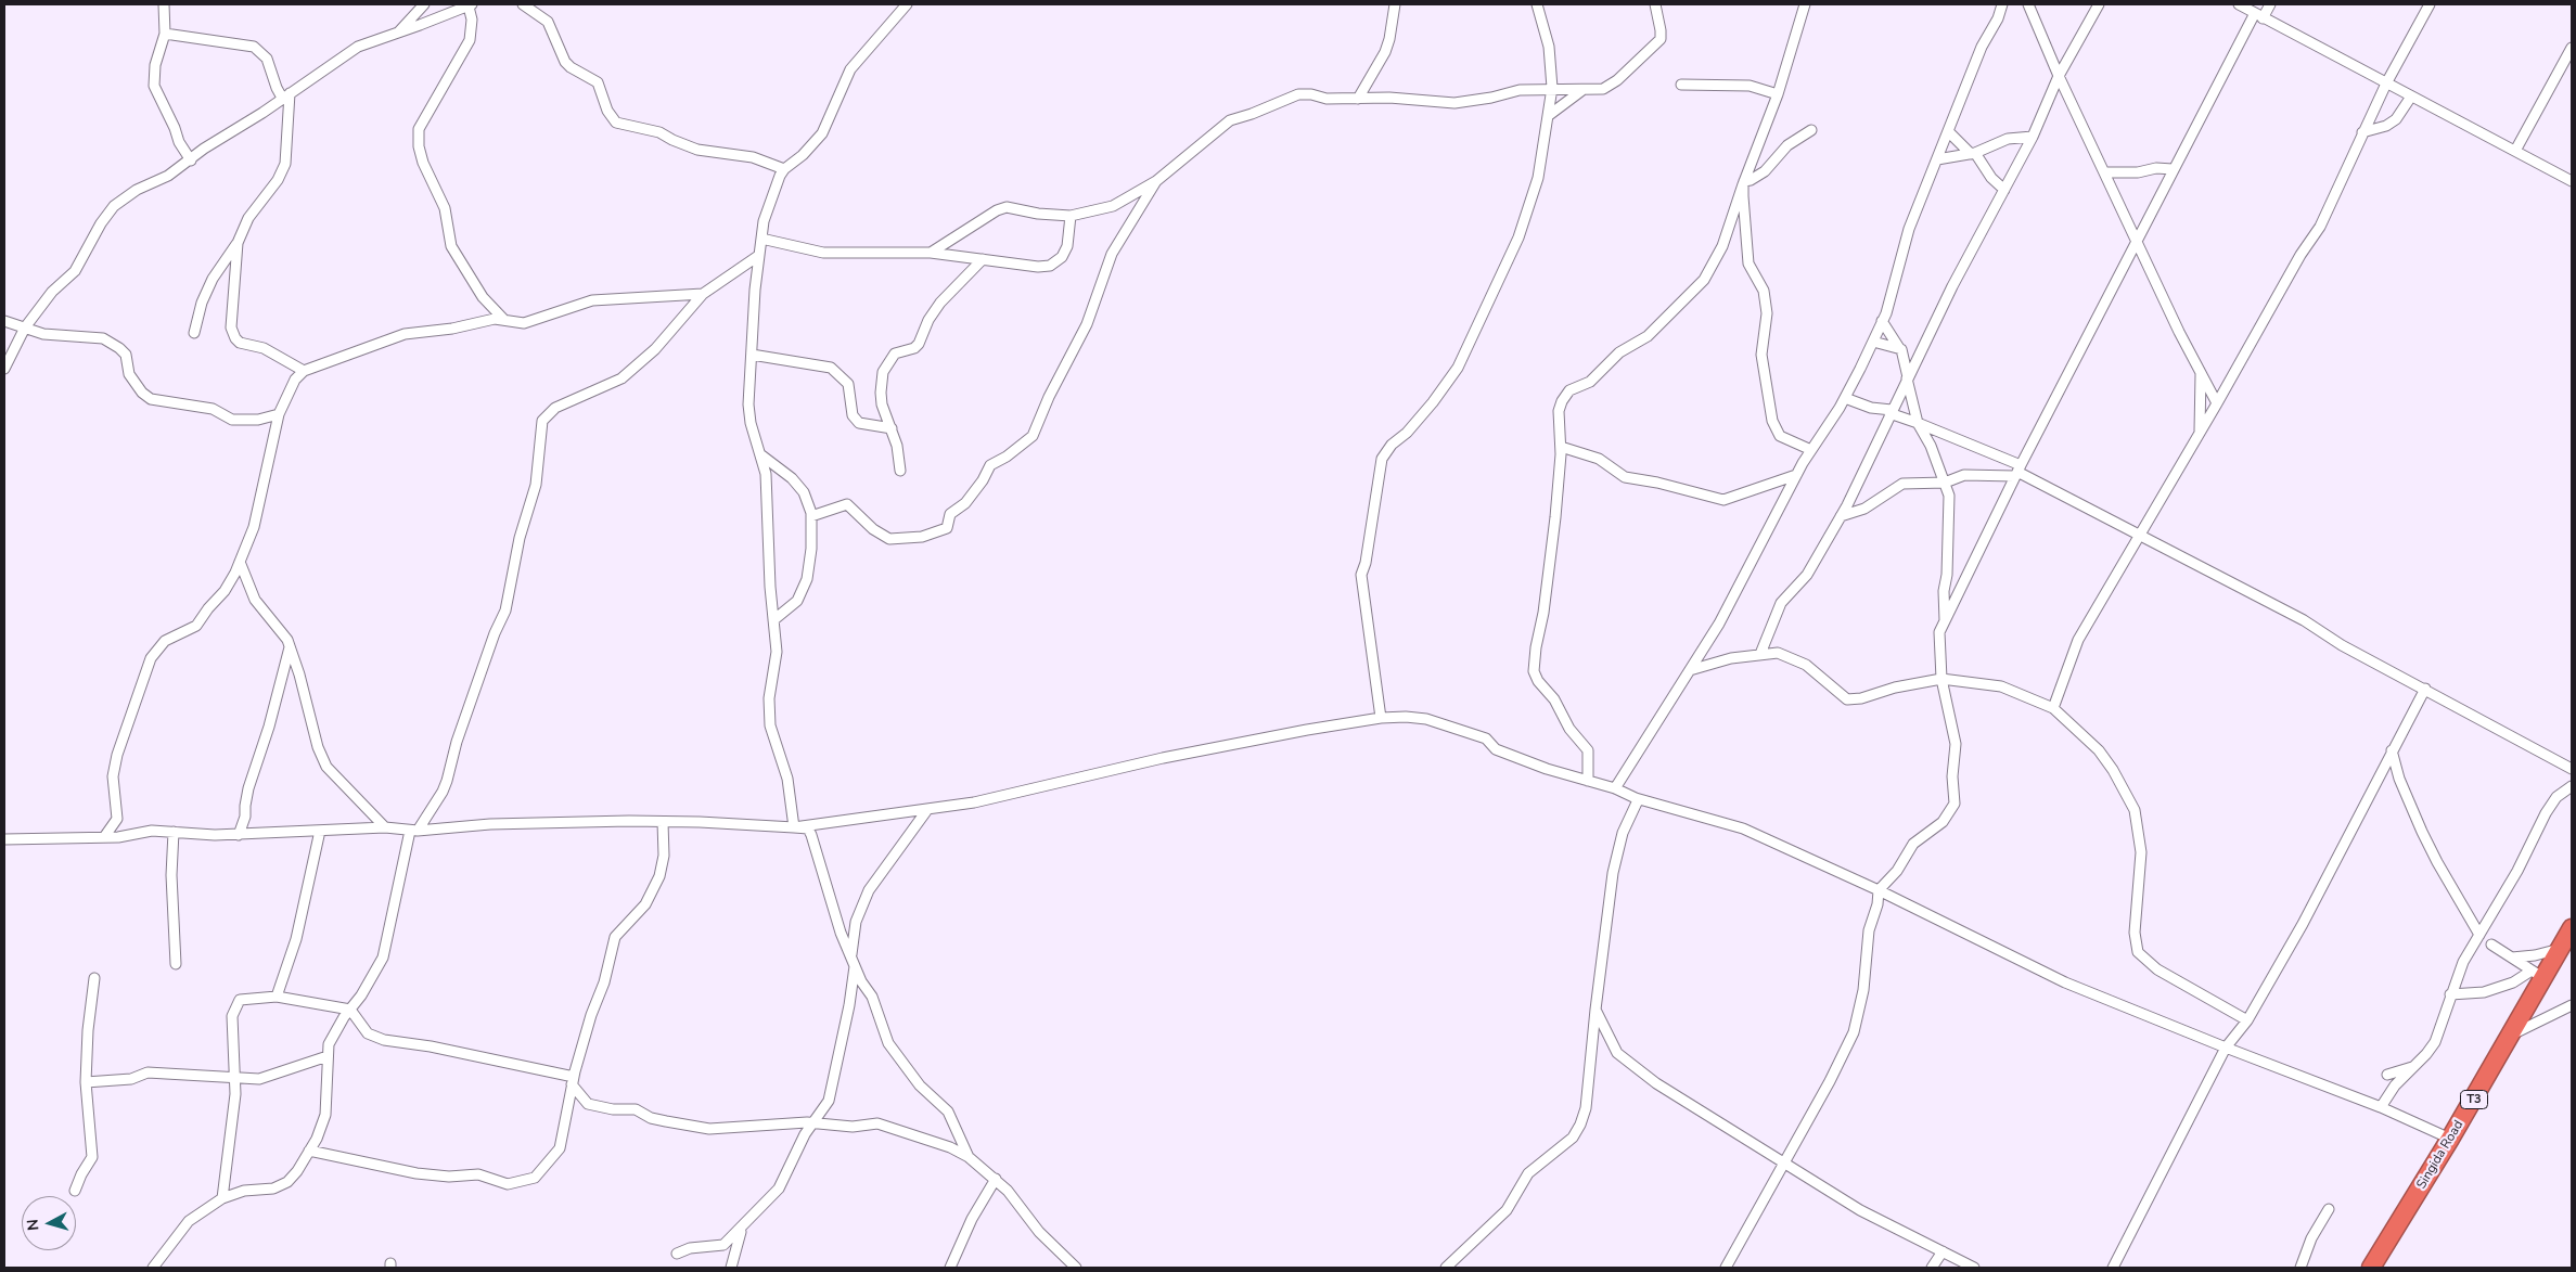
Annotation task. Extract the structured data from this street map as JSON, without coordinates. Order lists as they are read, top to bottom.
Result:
{
  "streets": {
    "highway": ["T3", "Singida Road"]
  },
  "north": "left"
}
